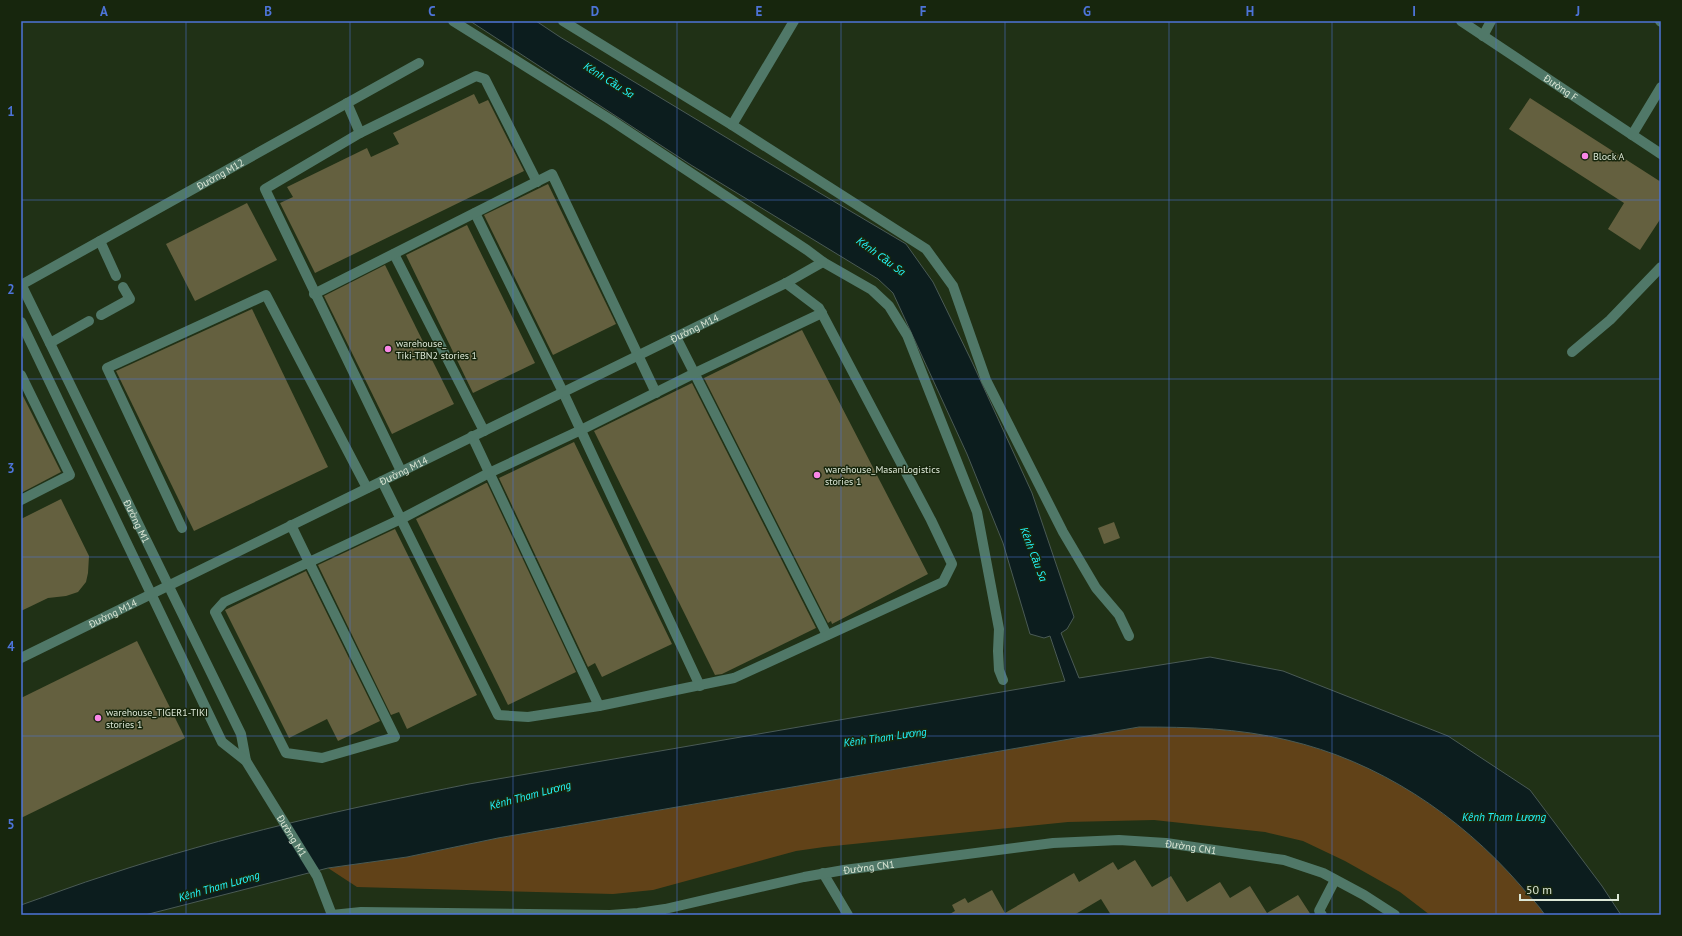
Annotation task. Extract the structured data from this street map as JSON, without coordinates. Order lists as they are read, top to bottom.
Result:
{
  "streets": {
    "street": [
      "Đường F",
      "Đường M12",
      "Đường M14",
      "Đường M1",
      "Đường CN1"
    ]
  },
  "crossings": [
    ["Đường M12", "Đường M1"],
    ["Đường M14", "Đường M1"],
    ["Đường M1", "Đường CN1"]
  ],
  "water": ["Kênh Cầu Sa", "Kênh Tham Lương"],
  "places": [
    "Block A",
    "warehouse_ Tiki-TBN2 stories 1",
    "warehouse_MasanLogistics stories 1",
    "warehouse_TIGER1-TIKI stories 1"
  ],
  "scale_bar": "50 m",
  "grid": {
    "columns": [
      "A",
      "B",
      "C",
      "D",
      "E",
      "F",
      "G",
      "H",
      "I",
      "J"
    ],
    "rows": [
      "1",
      "2",
      "3",
      "4",
      "5"
    ]
  }
}
